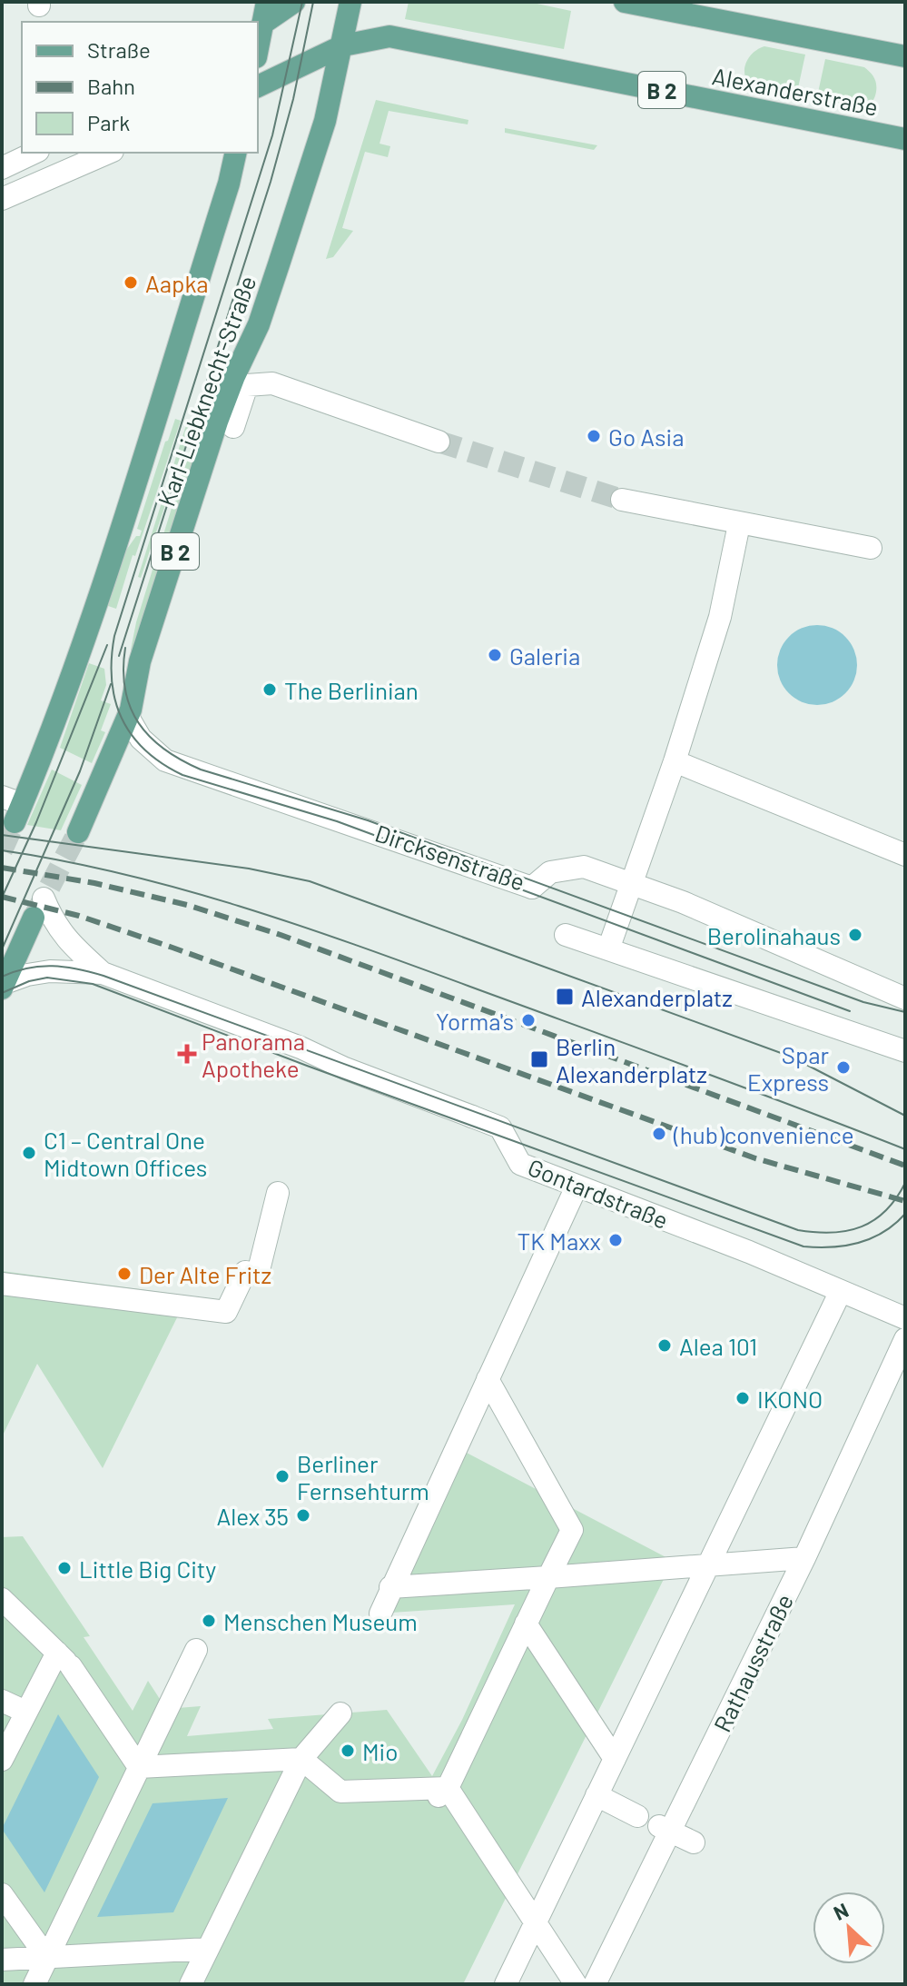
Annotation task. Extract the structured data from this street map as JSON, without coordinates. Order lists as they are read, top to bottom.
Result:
{
  "streets": {
    "main road": ["B 2", "Alexanderstraße", "Karl-Liebknecht-Straße"],
    "street": ["Dircksenstraße", "Gontardstraße", "Rathausstraße"]
  },
  "crossings": [
    ["Alexanderstraße", "Karl-Liebknecht-Straße"],
    ["Karl-Liebknecht-Straße", "Dircksenstraße"]
  ],
  "places": {
    "other": [
      "Aapka",
      "Go Asia",
      "Galeria",
      "The Berlinian",
      "Berolinahaus",
      "Yorma's",
      "Spar Express",
      "(hub)convenience",
      "C1 – Central One Midtown Offices",
      "TK Maxx",
      "Der Alte Fritz",
      "Alea 101",
      "IKONO",
      "Berliner Fernsehturm",
      "Alex 35",
      "Little Big City",
      "Menschen Museum",
      "Mio"
    ],
    "transit": ["Alexanderplatz", "Berlin Alexanderplatz"],
    "health": ["Panorama Apotheke"]
  },
  "legend": ["Straße", "Bahn", "Park"],
  "north": "top left"
}
